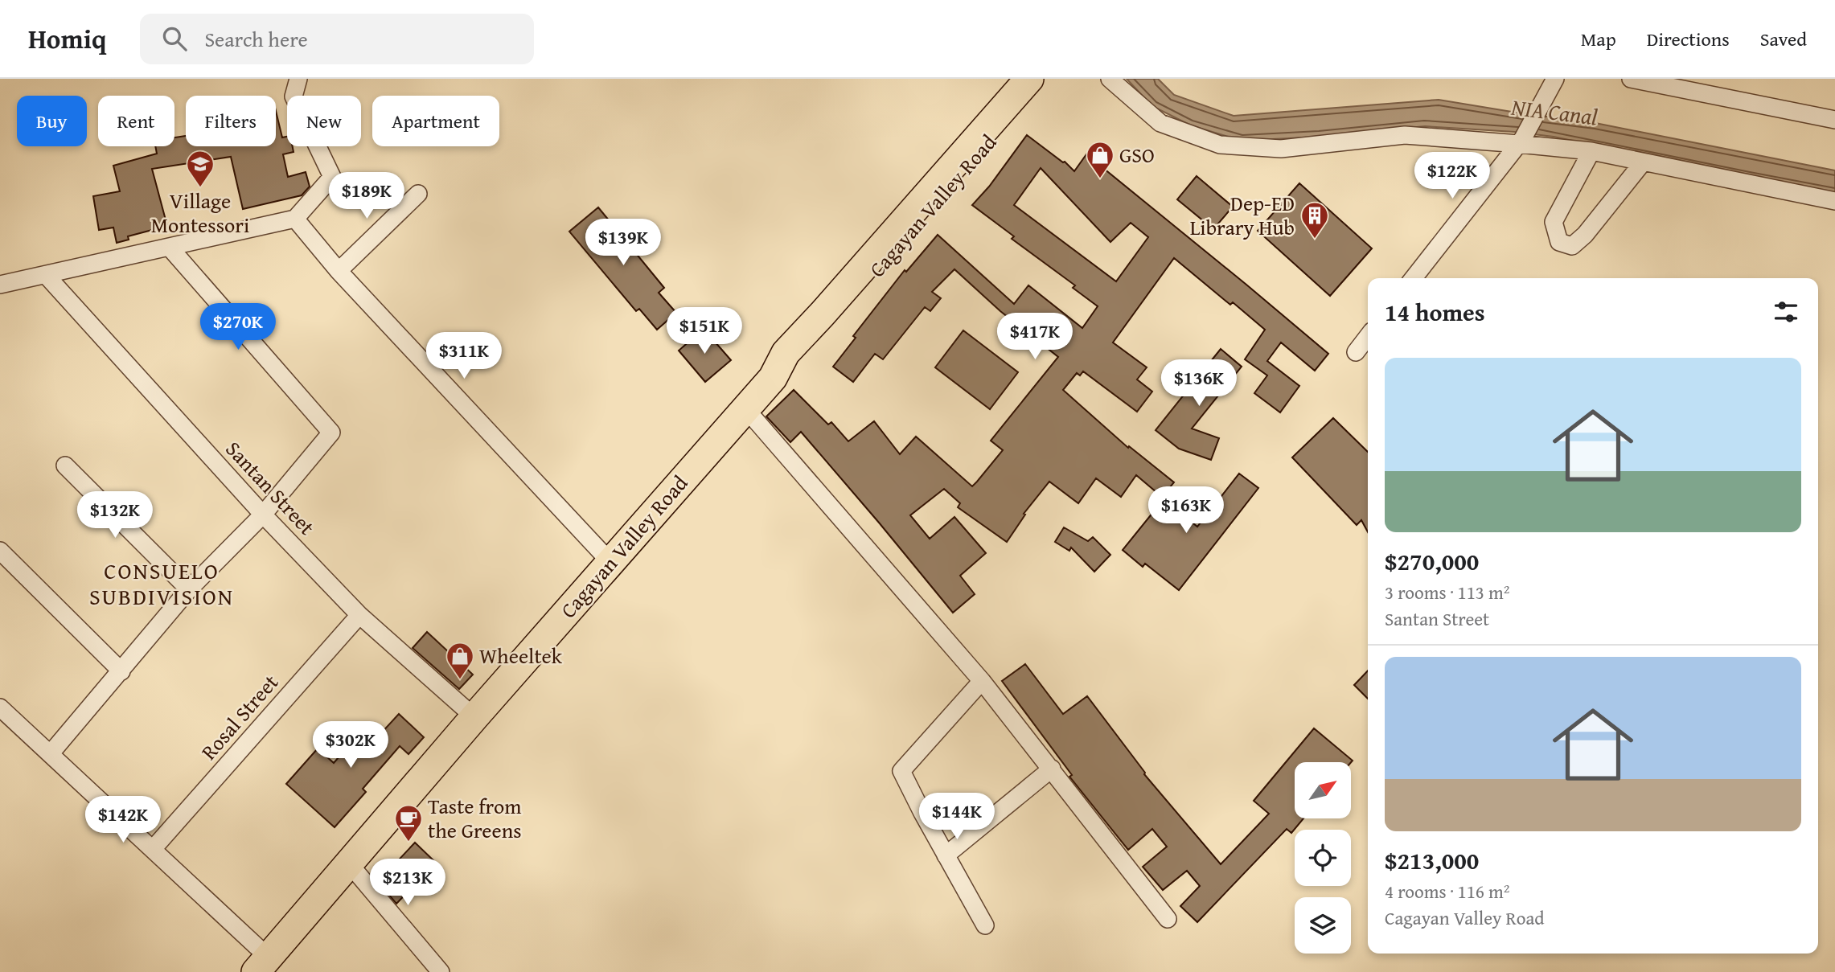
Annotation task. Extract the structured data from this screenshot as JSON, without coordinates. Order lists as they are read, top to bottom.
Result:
{
  "streets": {
    "highway": ["Cagayan Valley Road"],
    "street": ["Santan Street", "Rosal Street"]
  },
  "crossings": [
    ["Cagayan Valley Road", "Santan Street"],
    ["Santan Street", "Rosal Street"]
  ],
  "districts": ["CONSUELO SUBDIVISION"],
  "water": ["NIA Canal"],
  "places": {
    "shop": ["GSO", "Wheeltek"],
    "school or university": ["Village Montessori"],
    "building": ["Dep-ED Library Hub"],
    "cafe": ["Taste from the Greens"]
  },
  "north": "top right",
  "page": {
    "header": "Homiq",
    "search": "Search here",
    "nav": ["Map", "Directions", "Saved"],
    "chip": [
      "Buy",
      "Rent",
      "Filters",
      "New",
      "Apartment"
    ],
    "price": [
      "$122K",
      "$189K",
      "$139K",
      "$270K",
      "$151K",
      "$417K",
      "$311K",
      "$136K",
      "$163K",
      "$132K",
      "$302K",
      "$144K",
      "$142K",
      "$213K"
    ],
    "heading": "14 homes",
    "list": [
      {
        "name": "$270,000",
        "note": "3 rooms · 113 m² · Santan Street"
      },
      {
        "name": "$213,000",
        "note": "4 rooms · 116 m² · Cagayan Valley Road"
      }
    ]
  }
}
